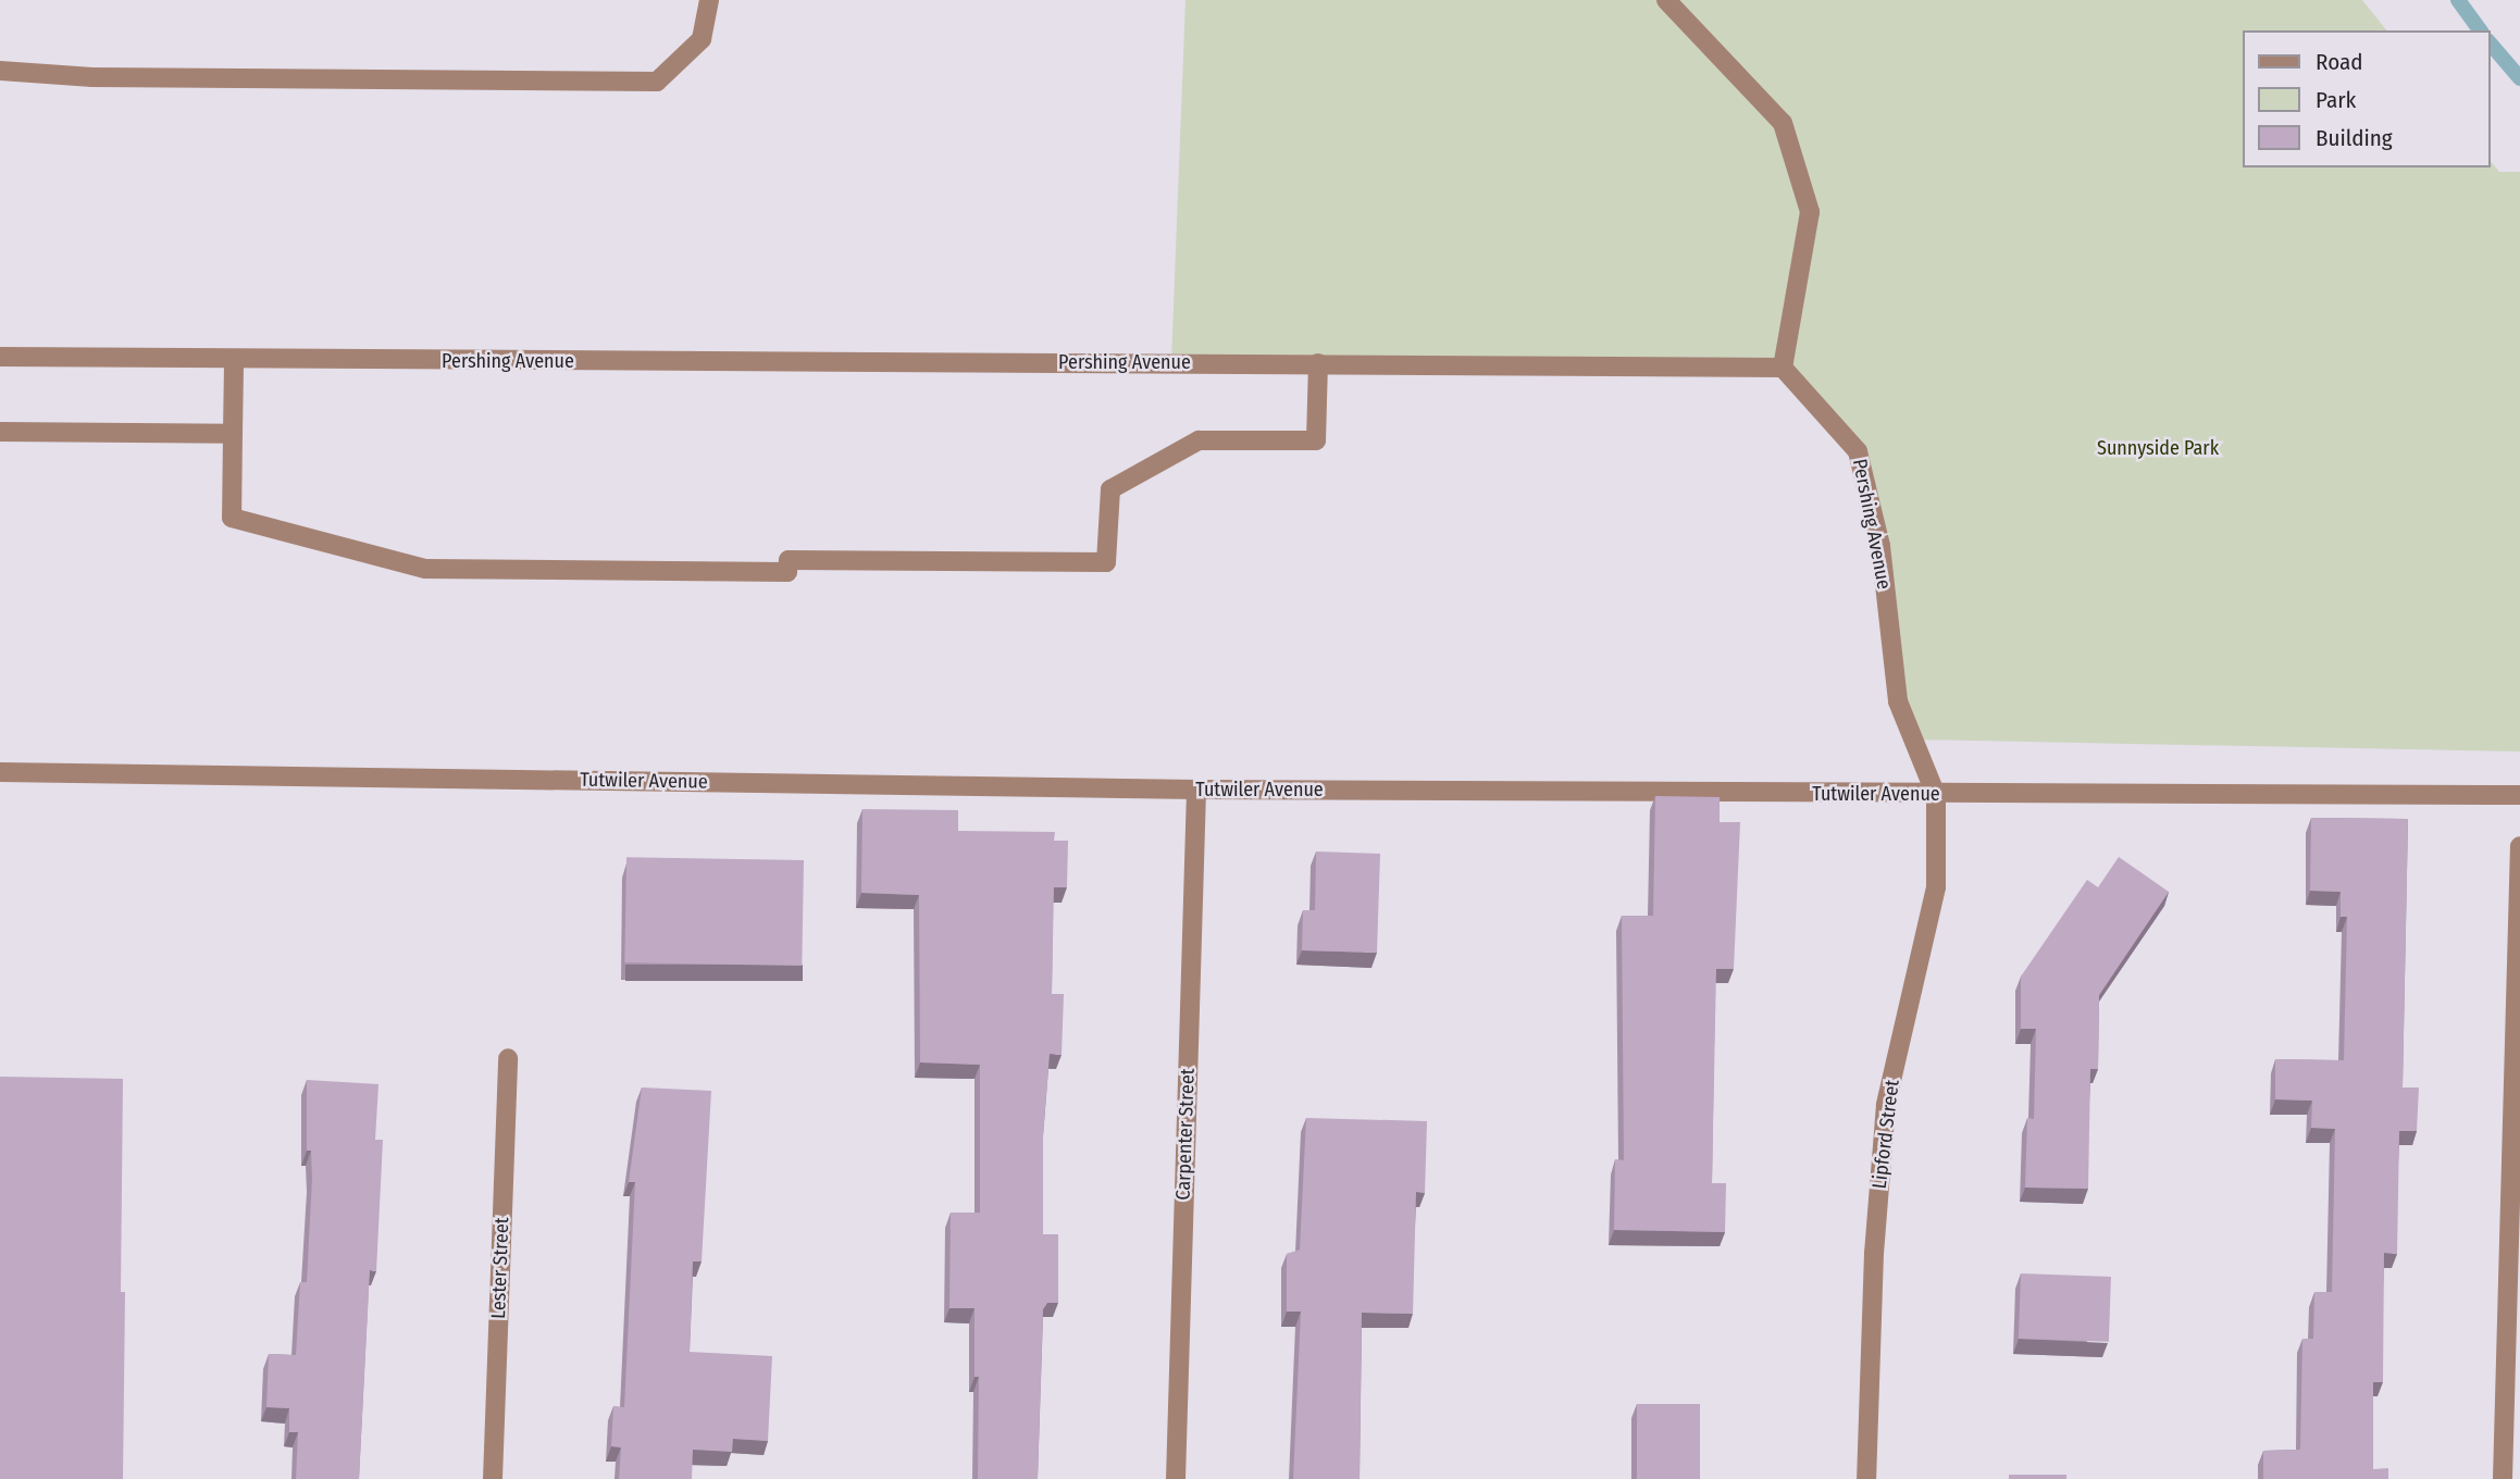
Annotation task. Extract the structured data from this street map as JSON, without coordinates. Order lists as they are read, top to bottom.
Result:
{
  "streets": {
    "street": [
      "Pershing Avenue",
      "Tutwiler Avenue",
      "Carpenter Street",
      "Lipford Street",
      "Lester Street"
    ]
  },
  "crossings": [
    ["Pershing Avenue", "Tutwiler Avenue"],
    ["Pershing Avenue", "Lipford Street"],
    ["Tutwiler Avenue", "Carpenter Street"],
    ["Tutwiler Avenue", "Lipford Street"]
  ],
  "parks": ["Sunnyside Park"],
  "legend": ["Road", "Park", "Building"]
}
